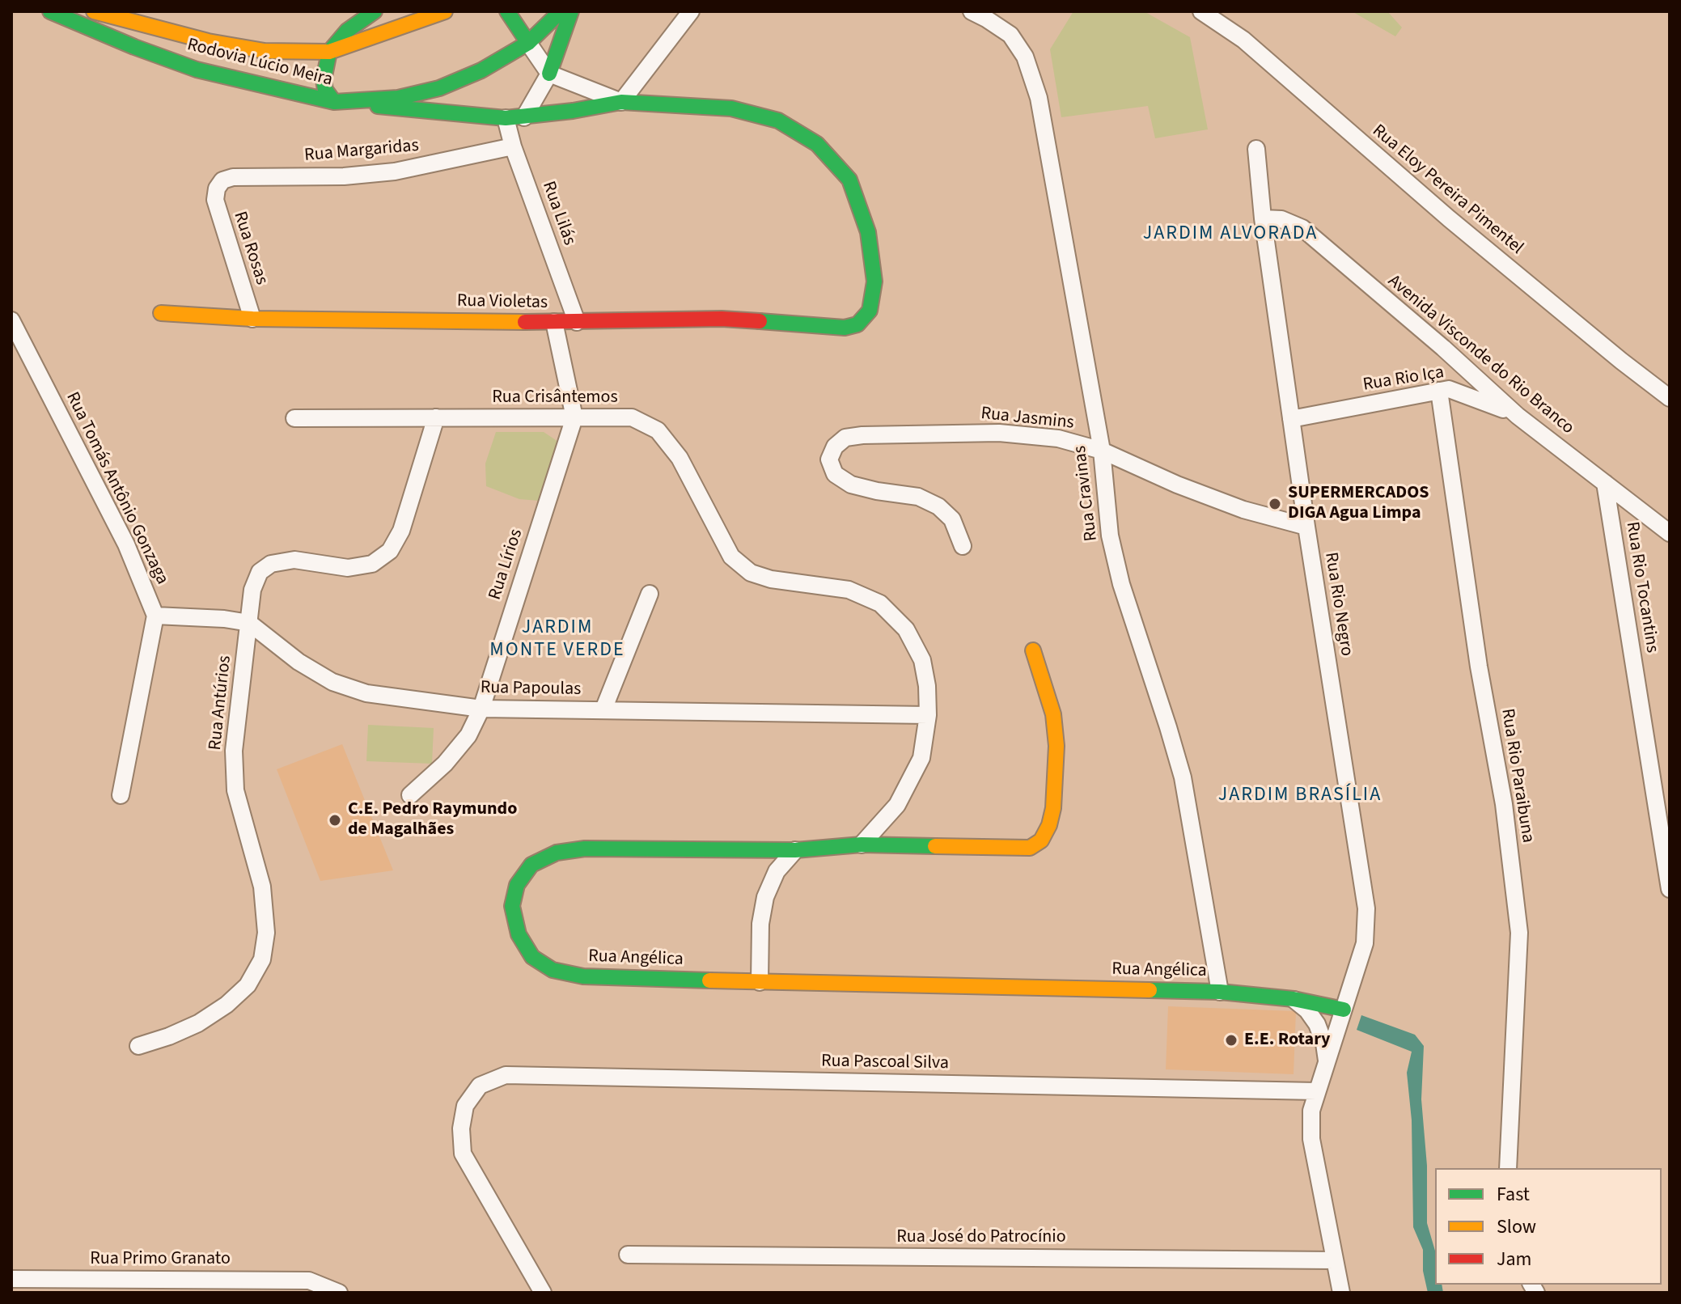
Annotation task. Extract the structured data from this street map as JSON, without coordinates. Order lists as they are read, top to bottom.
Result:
{
  "streets": {
    "street": [
      "Rodovia Lúcio Meira",
      "Rua Margaridas",
      "Rua Eloy Pereira Pimentel",
      "Rua Lilás",
      "Rua Rosas",
      "Rua Violetas",
      "Avenida Visconde do Rio Branco",
      "Rua Rio Iça",
      "Rua Crisântemos",
      "Rua Jasmins",
      "Rua Tomás Antônio Gonzaga",
      "Rua Cravinas",
      "Rua Lírios",
      "Rua Rio Tocantins",
      "Rua Rio Negro",
      "Rua Papoulas",
      "Rua Antúrios",
      "Rua Rio Paraibuna",
      "Rua Angélica",
      "Rua Pascoal Silva",
      "Rua José do Patrocínio",
      "Rua Primo Granato"
    ]
  },
  "crossings": [
    ["Rua Margaridas", "Rua Lilás"],
    ["Rua Margaridas", "Rua Rosas"],
    ["Rua Lilás", "Rua Violetas"],
    ["Rua Rosas", "Rua Violetas"],
    ["Rua Violetas", "Rua Lírios"],
    ["Avenida Visconde do Rio Branco", "Rua Rio Iça"],
    ["Avenida Visconde do Rio Branco", "Rua Rio Tocantins"],
    ["Avenida Visconde do Rio Branco", "Rua Rio Negro"],
    ["Avenida Visconde do Rio Branco", "Rua Rio Paraibuna"],
    ["Rua Rio Iça", "Rua Rio Negro"],
    ["Rua Rio Iça", "Rua Rio Paraibuna"],
    ["Rua Crisântemos", "Rua Lírios"],
    ["Rua Crisântemos", "Rua Papoulas"],
    ["Rua Crisântemos", "Rua Antúrios"],
    ["Rua Crisântemos", "Rua Angélica"],
    ["Rua Jasmins", "Rua Cravinas"],
    ["Rua Jasmins", "Rua Rio Negro"],
    ["Rua Cravinas", "Rua Angélica"],
    ["Rua Lírios", "Rua Papoulas"],
    ["Rua Rio Negro", "Rua Angélica"],
    ["Rua Rio Negro", "Rua Pascoal Silva"],
    ["Rua Rio Negro", "Rua José do Patrocínio"],
    ["Rua Papoulas", "Rua Antúrios"]
  ],
  "districts": ["JARDIM ALVORADA", "JARDIM MONTE VERDE", "JARDIM BRASÍLIA"],
  "places": ["SUPERMERCADOS DIGA Agua Limpa", "C.E. Pedro Raymundo de Magalhães", "E.E. Rotary"],
  "legend": ["Fast", "Slow", "Jam"]
}
